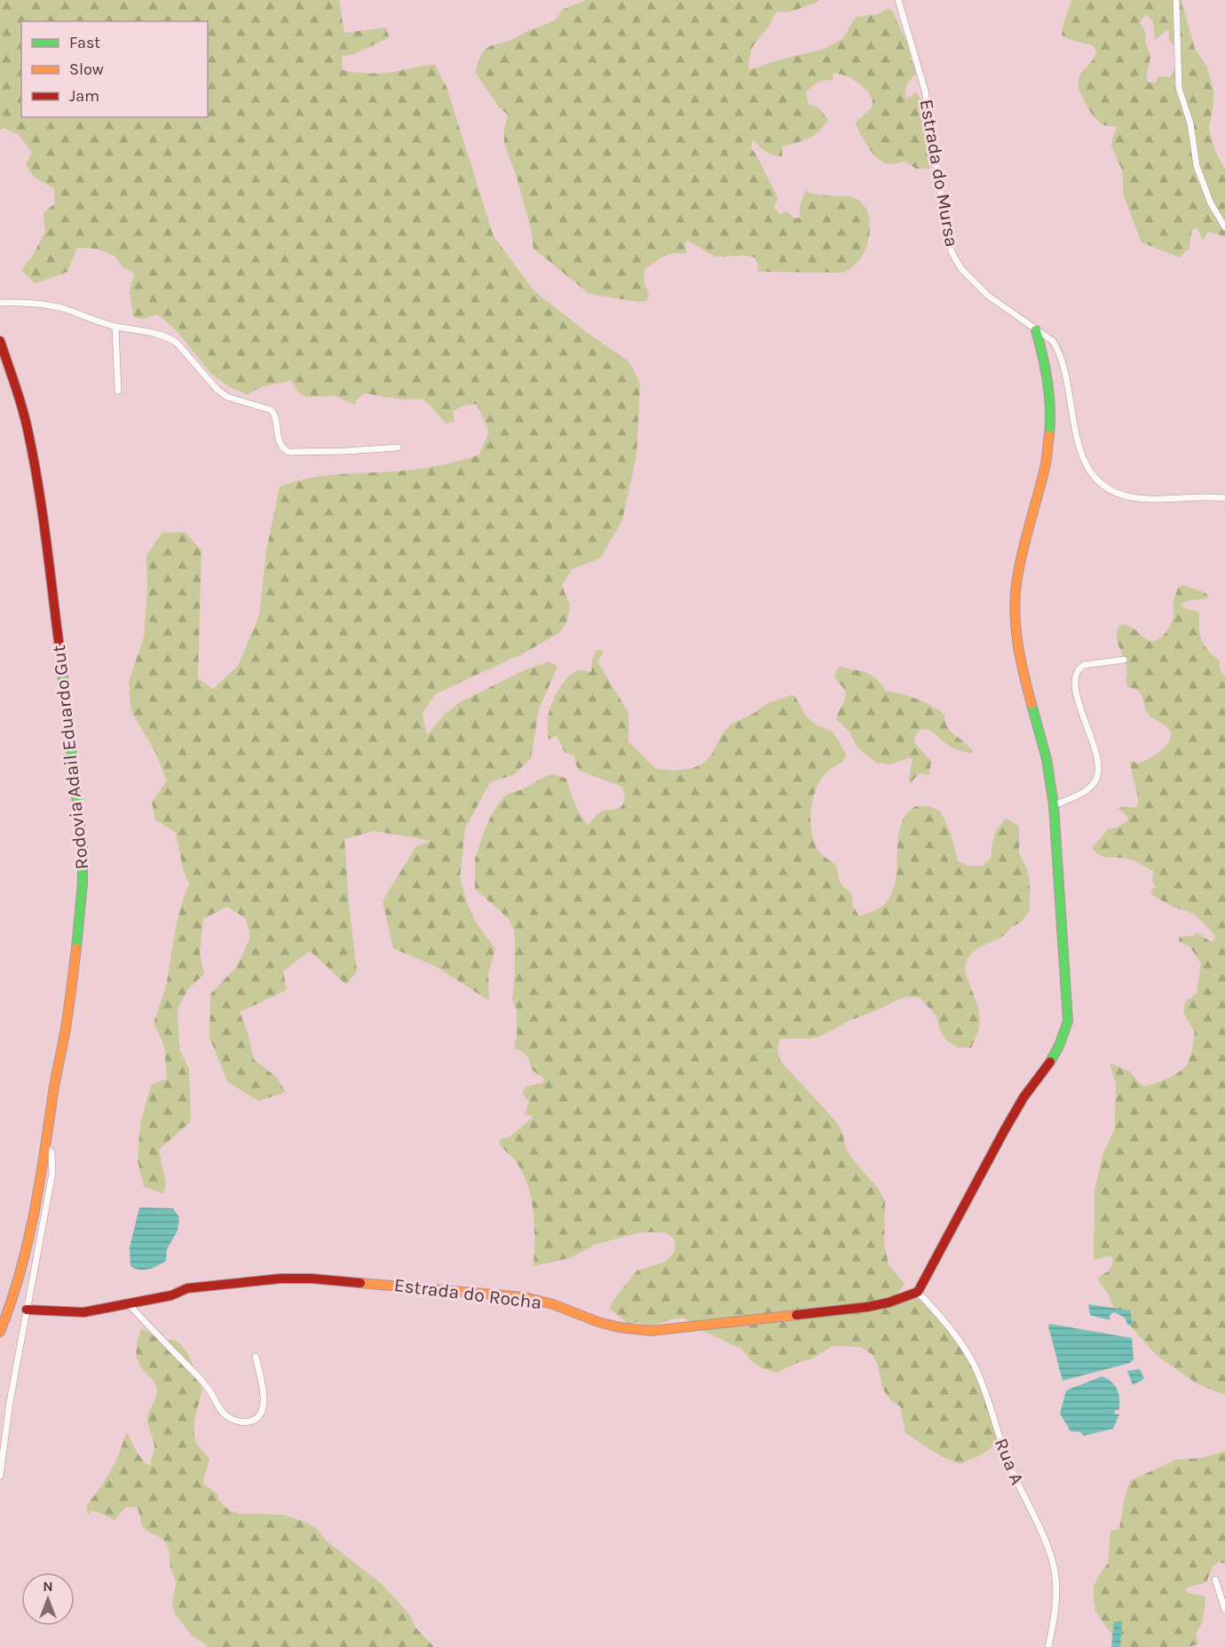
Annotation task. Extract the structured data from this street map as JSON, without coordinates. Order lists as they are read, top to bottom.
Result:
{
  "streets": {
    "street": [
      "Estrada do Mursa",
      "Rodovia Adail Eduardo Gut",
      "Estrada do Rocha",
      "Rua A"
    ]
  },
  "crossings": [
    ["Estrada do Rocha", "Rua A"]
  ],
  "legend": ["Fast", "Slow", "Jam"],
  "north": "top"
}
